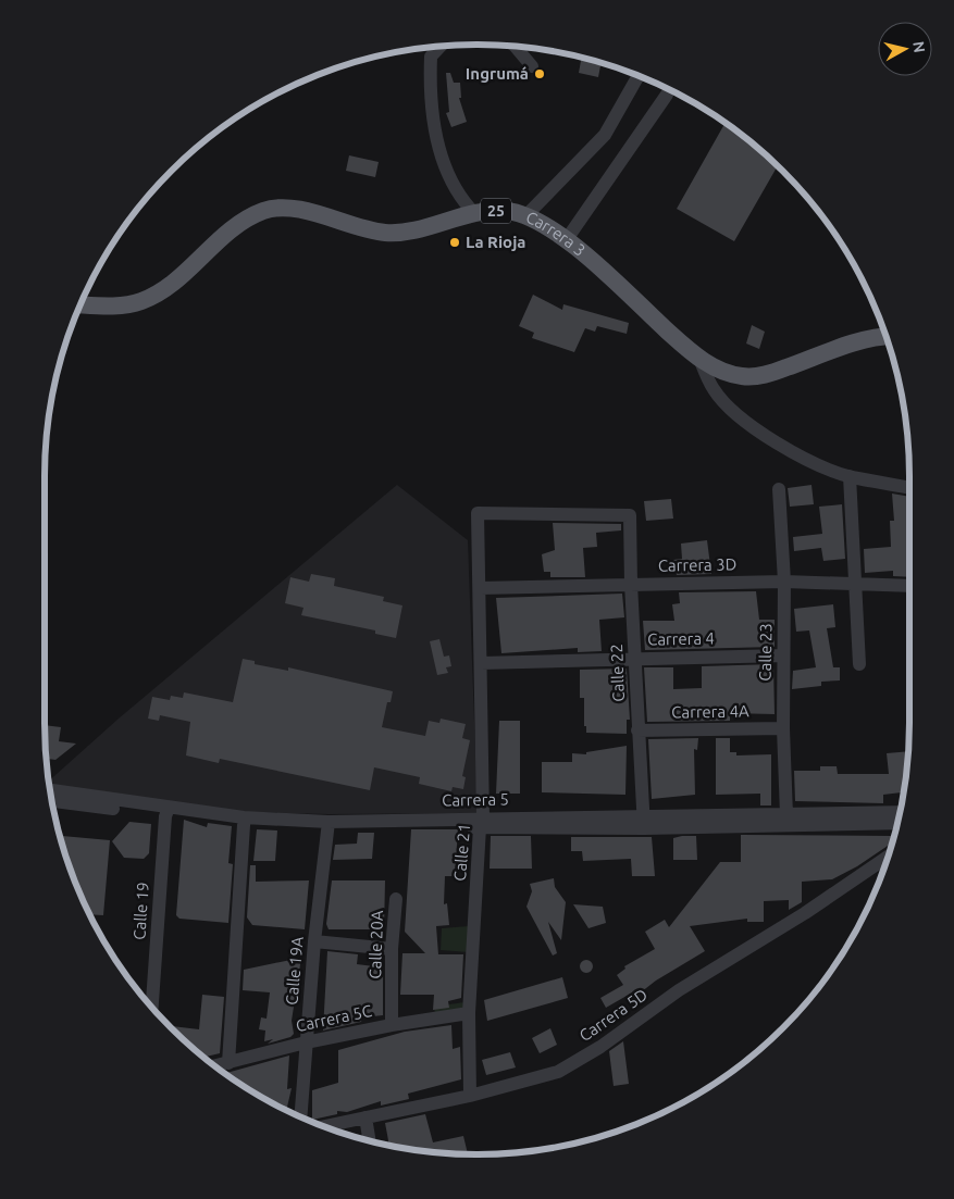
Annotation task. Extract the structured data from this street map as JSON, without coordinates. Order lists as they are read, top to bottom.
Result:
{
  "streets": {
    "main road": ["25", "Carrera 3"],
    "street": [
      "Carrera 3D",
      "Carrera 4",
      "Calle 23",
      "Calle 22",
      "Carrera 4A",
      "Carrera 5",
      "Calle 21",
      "Calle 19",
      "Calle 20A",
      "Calle 19A",
      "Carrera 5D",
      "Carrera 5C"
    ]
  },
  "crossings": [
    ["Carrera 3D", "Calle 23"],
    ["Carrera 3D", "Calle 22"],
    ["Carrera 3D", "Calle 21"],
    ["Carrera 4", "Calle 23"],
    ["Carrera 4", "Calle 22"],
    ["Carrera 4", "Calle 21"],
    ["Calle 23", "Carrera 4A"],
    ["Calle 23", "Carrera 5"],
    ["Calle 22", "Carrera 4A"],
    ["Calle 22", "Carrera 5"],
    ["Calle 22", "Calle 21"],
    ["Carrera 5", "Calle 21"],
    ["Carrera 5", "Calle 19"],
    ["Carrera 5", "Calle 19A"],
    ["Calle 21", "Carrera 5D"],
    ["Calle 21", "Carrera 5C"],
    ["Calle 20A", "Carrera 5C"],
    ["Calle 19A", "Carrera 5C"]
  ],
  "places": ["Ingrumá", "La Rioja"],
  "north": "right"
}
